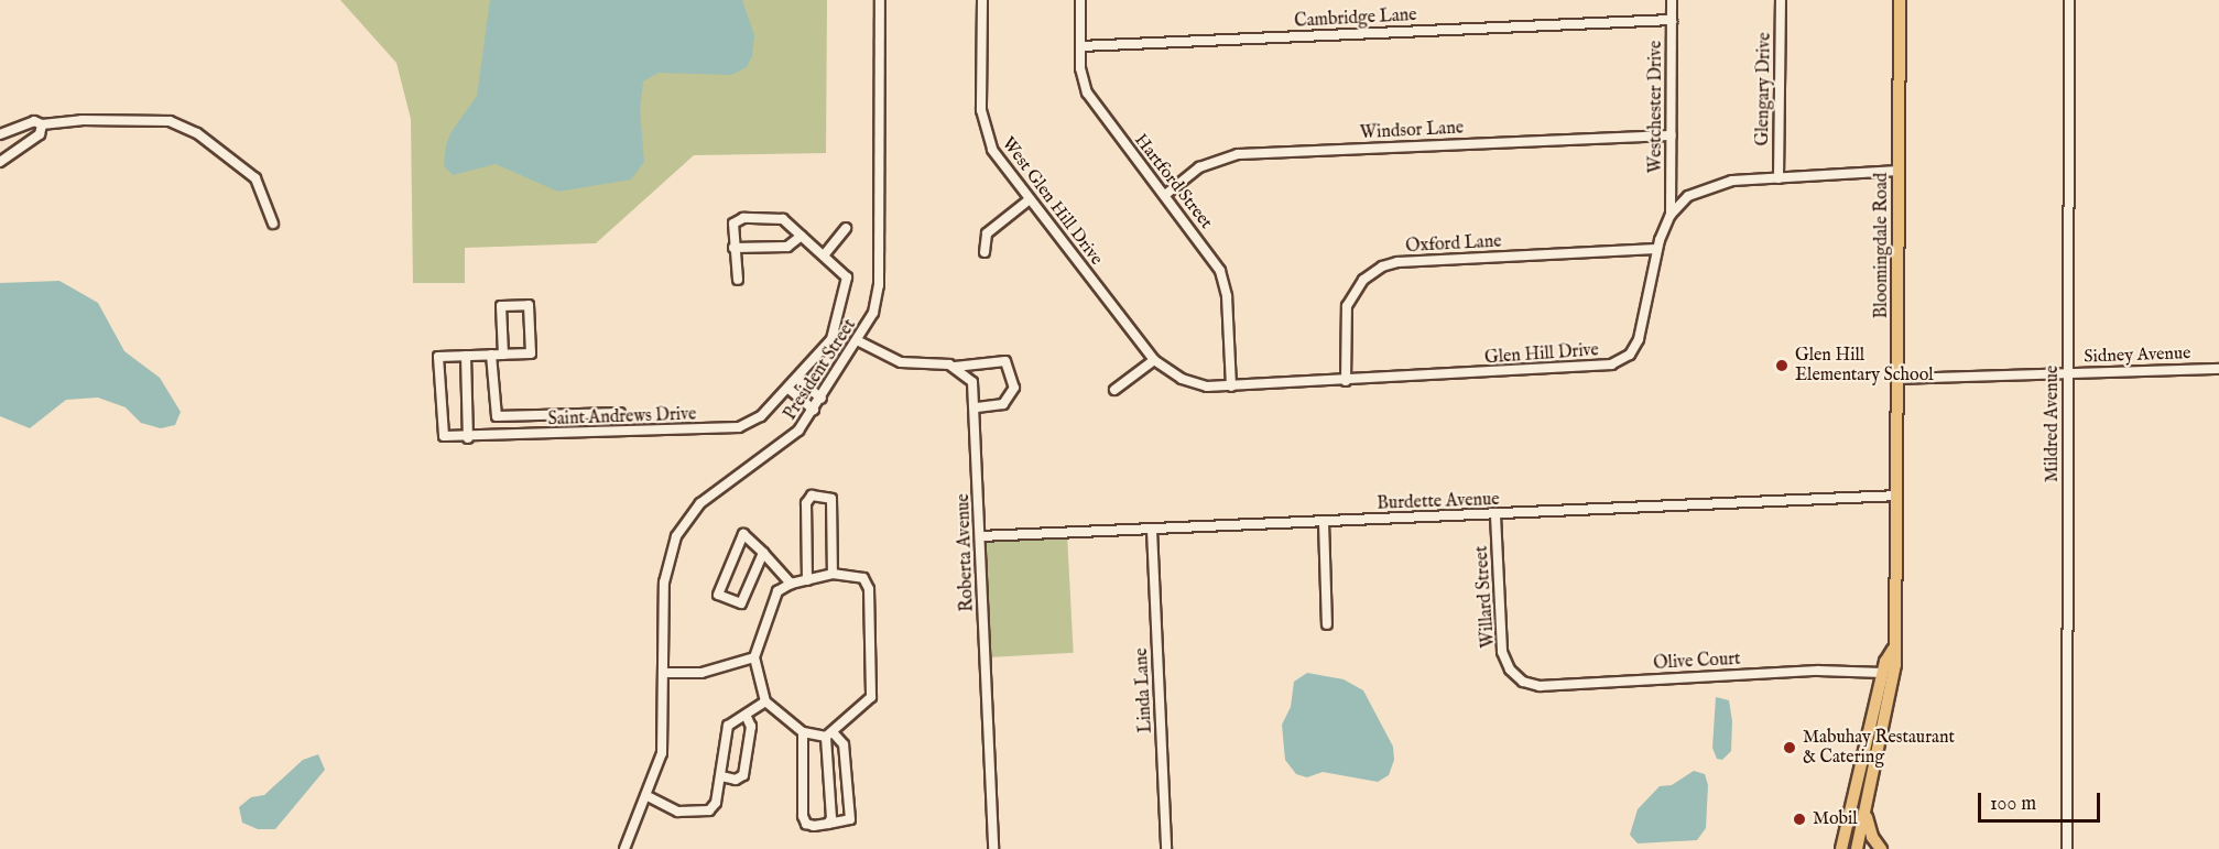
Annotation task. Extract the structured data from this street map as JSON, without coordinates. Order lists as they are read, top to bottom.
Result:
{
  "streets": {
    "main road": ["Bloomingdale Road"],
    "street": [
      "Cambridge Lane",
      "Glengary Drive",
      "Westchester Drive",
      "Windsor Lane",
      "Hartford Street",
      "West Glen Hill Drive",
      "Oxford Lane",
      "Glen Hill Drive",
      "Sidney Avenue",
      "President Street",
      "Saint Andrews Drive",
      "Mildred Avenue",
      "Burdette Avenue",
      "Roberta Avenue",
      "Willard Street",
      "Olive Court",
      "Linda Lane"
    ]
  },
  "crossings": [
    ["Cambridge Lane", "Westchester Drive"],
    ["Cambridge Lane", "Hartford Street"],
    ["Glengary Drive", "Glen Hill Drive"],
    ["Westchester Drive", "Windsor Lane"],
    ["Westchester Drive", "Glen Hill Drive"],
    ["Windsor Lane", "Hartford Street"],
    ["Hartford Street", "Glen Hill Drive"],
    ["West Glen Hill Drive", "Glen Hill Drive"],
    ["Oxford Lane", "Glen Hill Drive"],
    ["Bloomingdale Road", "Glen Hill Drive"],
    ["Bloomingdale Road", "Sidney Avenue"],
    ["Bloomingdale Road", "Burdette Avenue"],
    ["Bloomingdale Road", "Olive Court"],
    ["Sidney Avenue", "Mildred Avenue"],
    ["Burdette Avenue", "Roberta Avenue"],
    ["Burdette Avenue", "Willard Street"],
    ["Burdette Avenue", "Linda Lane"],
    ["Willard Street", "Olive Court"]
  ],
  "places": ["Glen Hill Elementary School", "Mabuhay Restaurant & Catering", "Mobil"],
  "scale_bar": "100 m"
}
